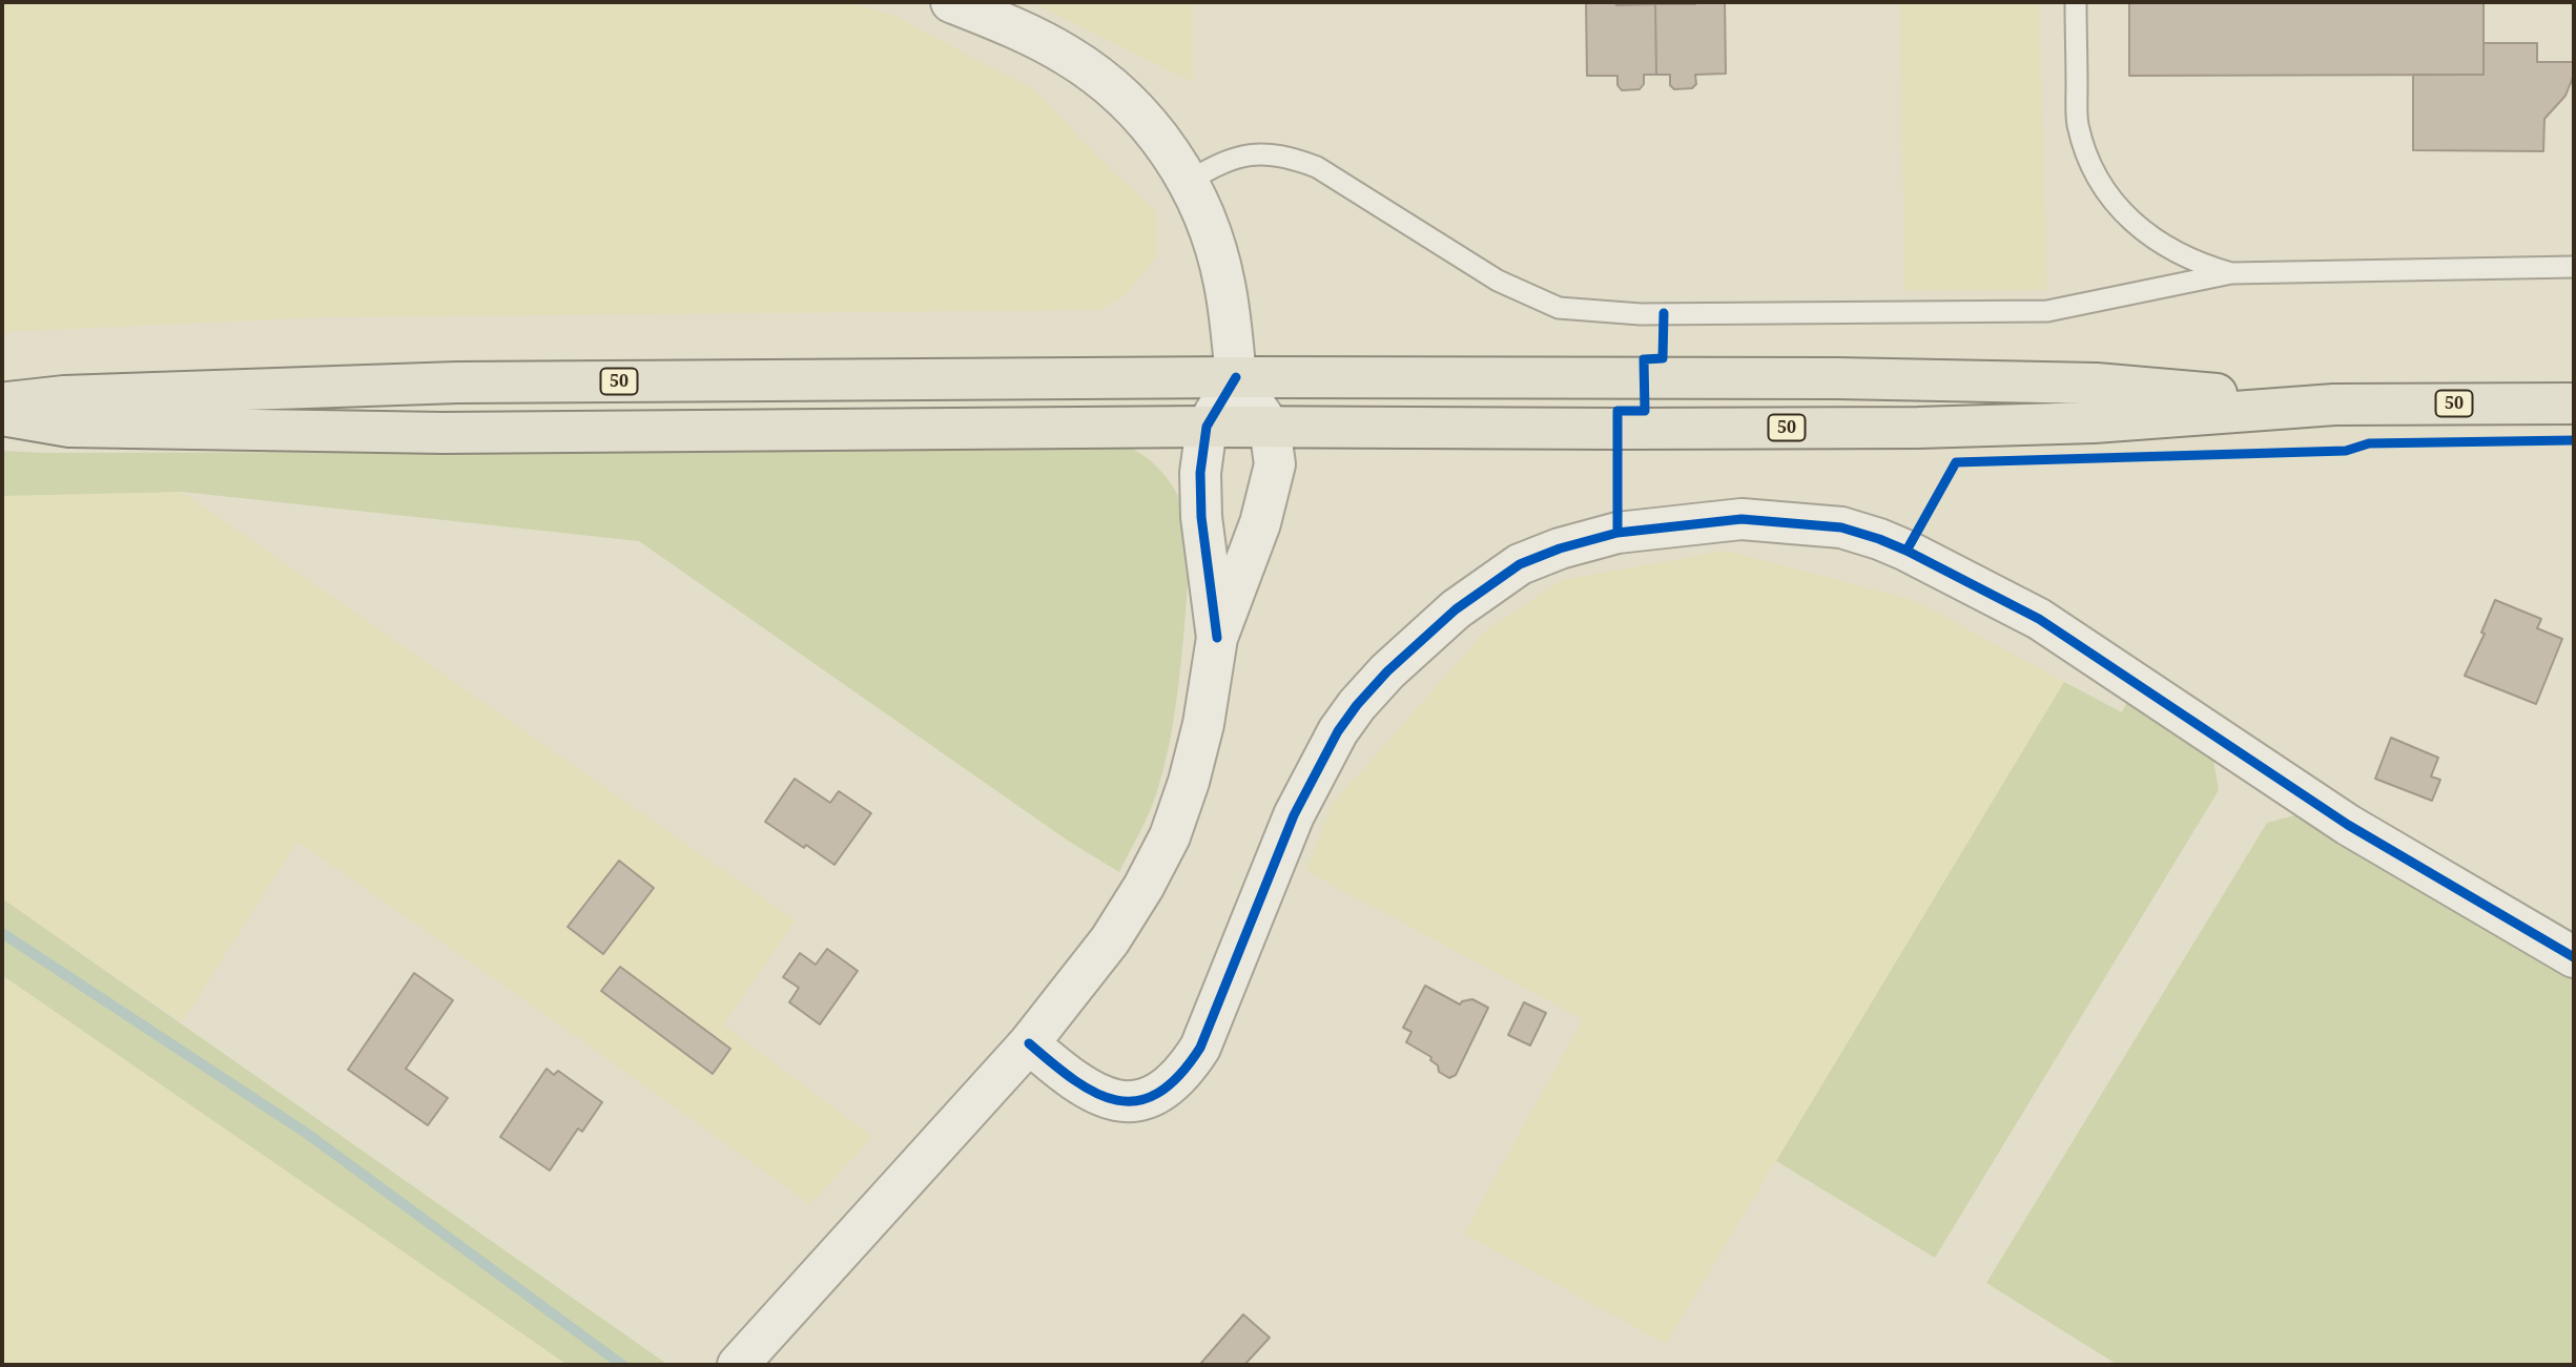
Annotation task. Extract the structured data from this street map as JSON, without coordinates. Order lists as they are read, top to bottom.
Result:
{
  "streets": {
    "main road": ["50"]
  }
}
